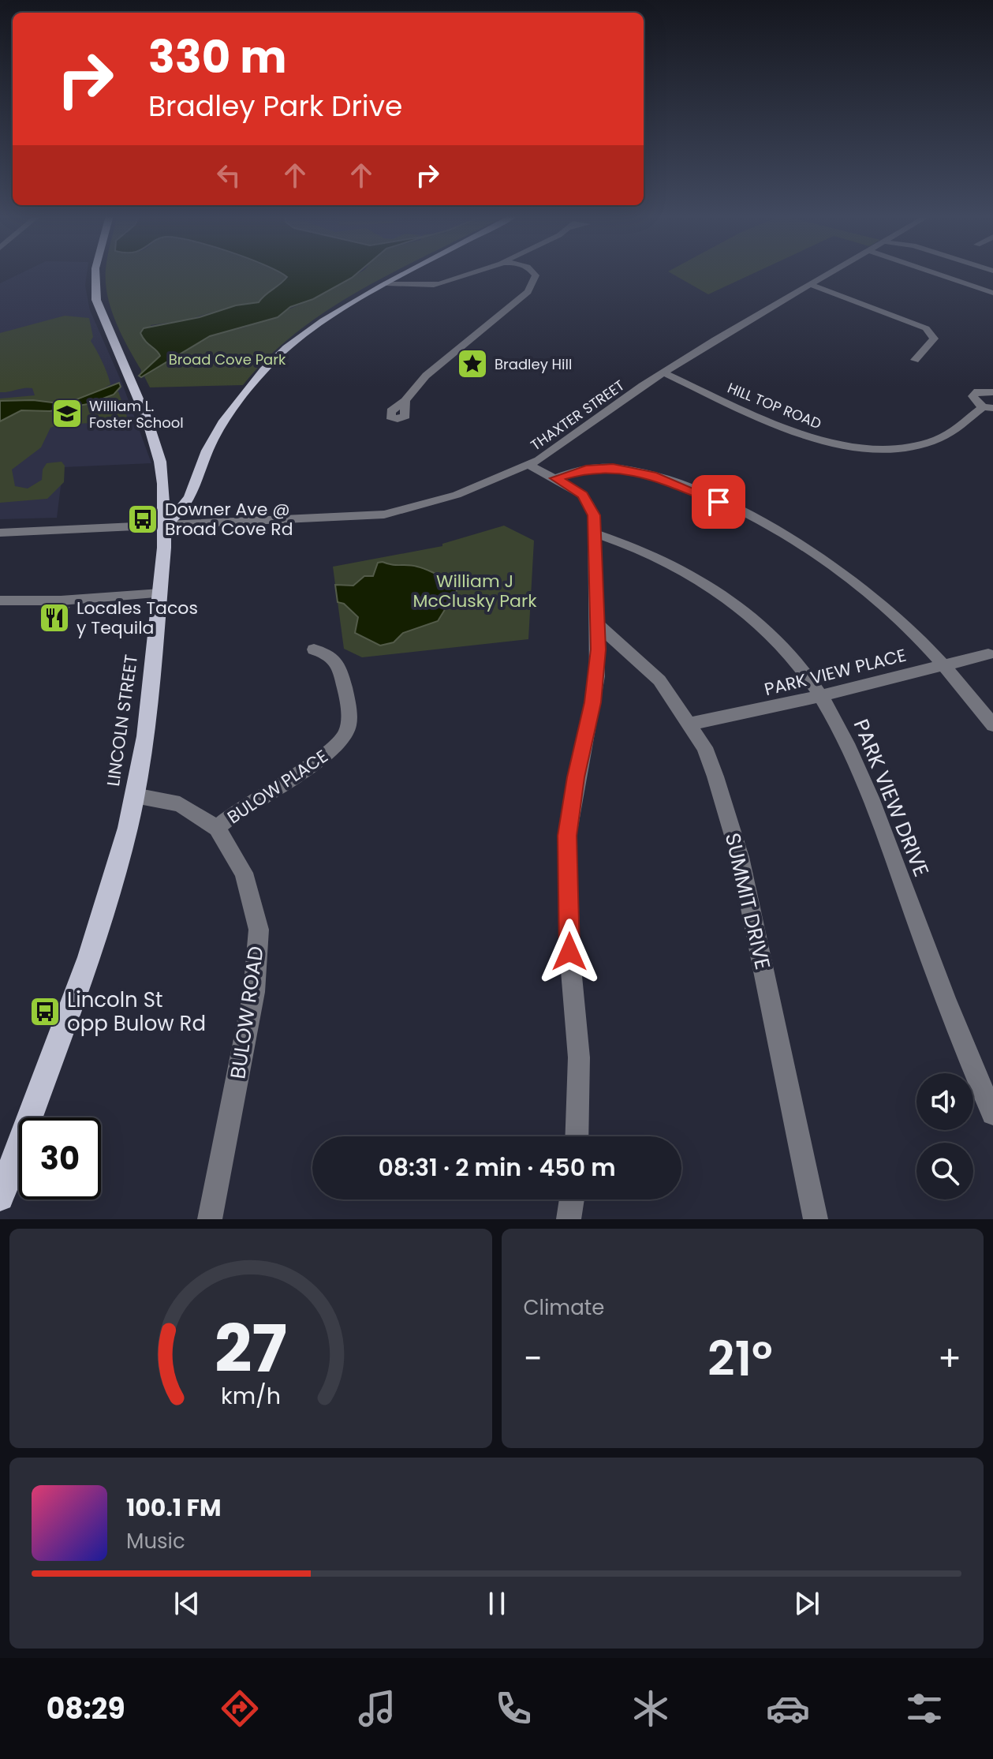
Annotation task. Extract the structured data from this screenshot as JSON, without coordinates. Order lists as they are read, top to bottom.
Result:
{
  "streets": {
    "main road": ["LINCOLN STREET"],
    "street": [
      "HILL TOP ROAD",
      "THAXTER STREET",
      "PARK VIEW PLACE",
      "BULOW PLACE",
      "PARK VIEW DRIVE",
      "SUMMIT DRIVE",
      "BULOW ROAD"
    ]
  },
  "crossings": [
    ["HILL TOP ROAD", "THAXTER STREET"],
    ["THAXTER STREET", "LINCOLN STREET"],
    ["PARK VIEW PLACE", "PARK VIEW DRIVE"],
    ["PARK VIEW PLACE", "SUMMIT DRIVE"],
    ["LINCOLN STREET", "BULOW ROAD"],
    ["BULOW PLACE", "BULOW ROAD"]
  ],
  "parks": ["Broad Cove Park", "William J McClusky Park"],
  "places": {
    "place": ["Bradley Hill"],
    "school or university": ["William L. Foster School"],
    "bus stop": ["Downer Ave @ Broad Cove Rd", "Lincoln St opp Bulow Rd"],
    "restaurant": ["Locales Tacos y Tequila"]
  },
  "page": {
    "turn": ["330 m", "Bradley Park Drive"],
    "limit": "30",
    "trip": "08:31 · 2 min · 450 m",
    "tile": "Climate",
    "heat": ["−", "21°", "+"],
    "song": ["100.1 FM", "Music"],
    "tabs": "08:29",
    "gauge": ["27", "km/h"]
  }
}
